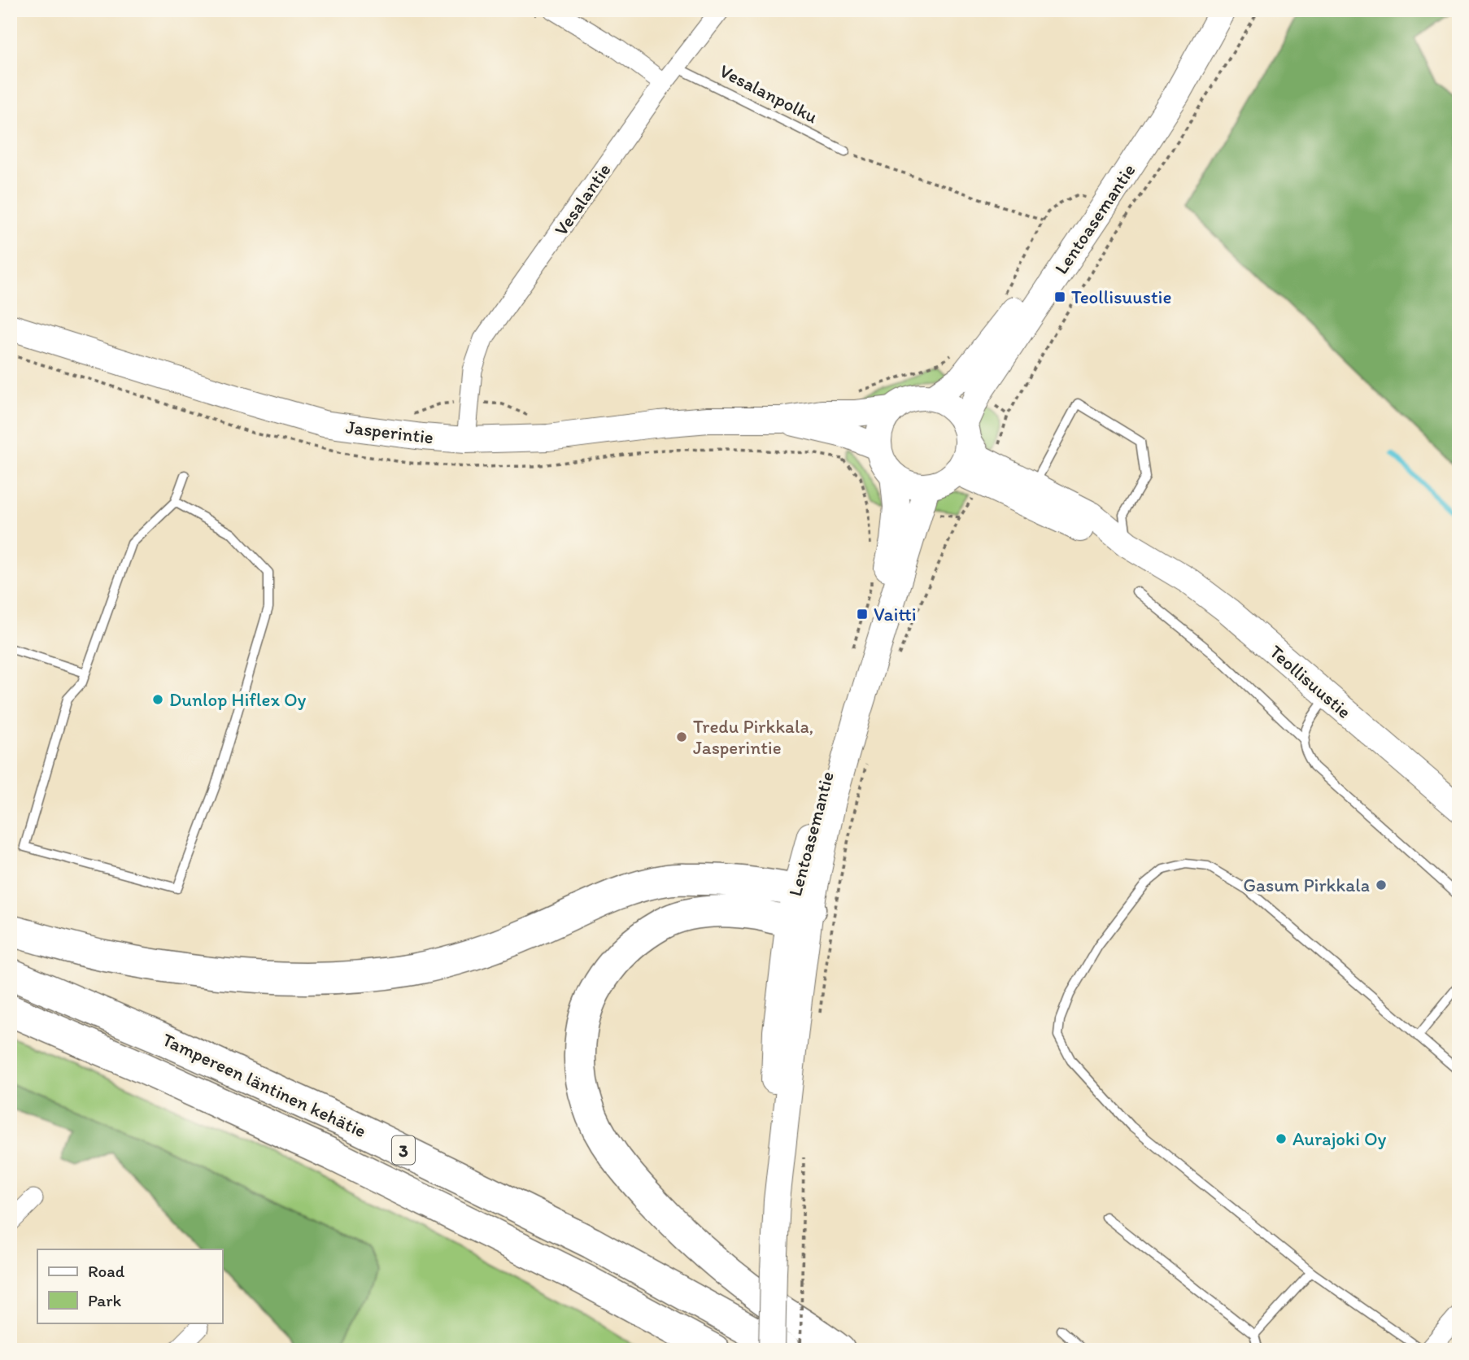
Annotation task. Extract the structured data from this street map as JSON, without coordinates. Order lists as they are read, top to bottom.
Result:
{
  "streets": {
    "highway": ["Tampereen läntinen kehätie", "3"],
    "main road": ["Lentoasemantie", "Jasperintie", "Teollisuustie"],
    "street": ["Vesalantie"],
    "lane": ["Vesalanpolku"]
  },
  "crossings": [
    ["Vesalanpolku", "Vesalantie"],
    ["Vesalantie", "Jasperintie"],
    ["Lentoasemantie", "Jasperintie"],
    ["Lentoasemantie", "Teollisuustie"],
    ["Jasperintie", "Teollisuustie"]
  ],
  "places": {
    "transit": ["Teollisuustie", "Vaitti"],
    "other": [
      "Dunlop Hiflex Oy",
      "Tredu Pirkkala, Jasperintie",
      "Gasum Pirkkala",
      "Aurajoki Oy"
    ]
  },
  "legend": ["Road", "Park"]
}
